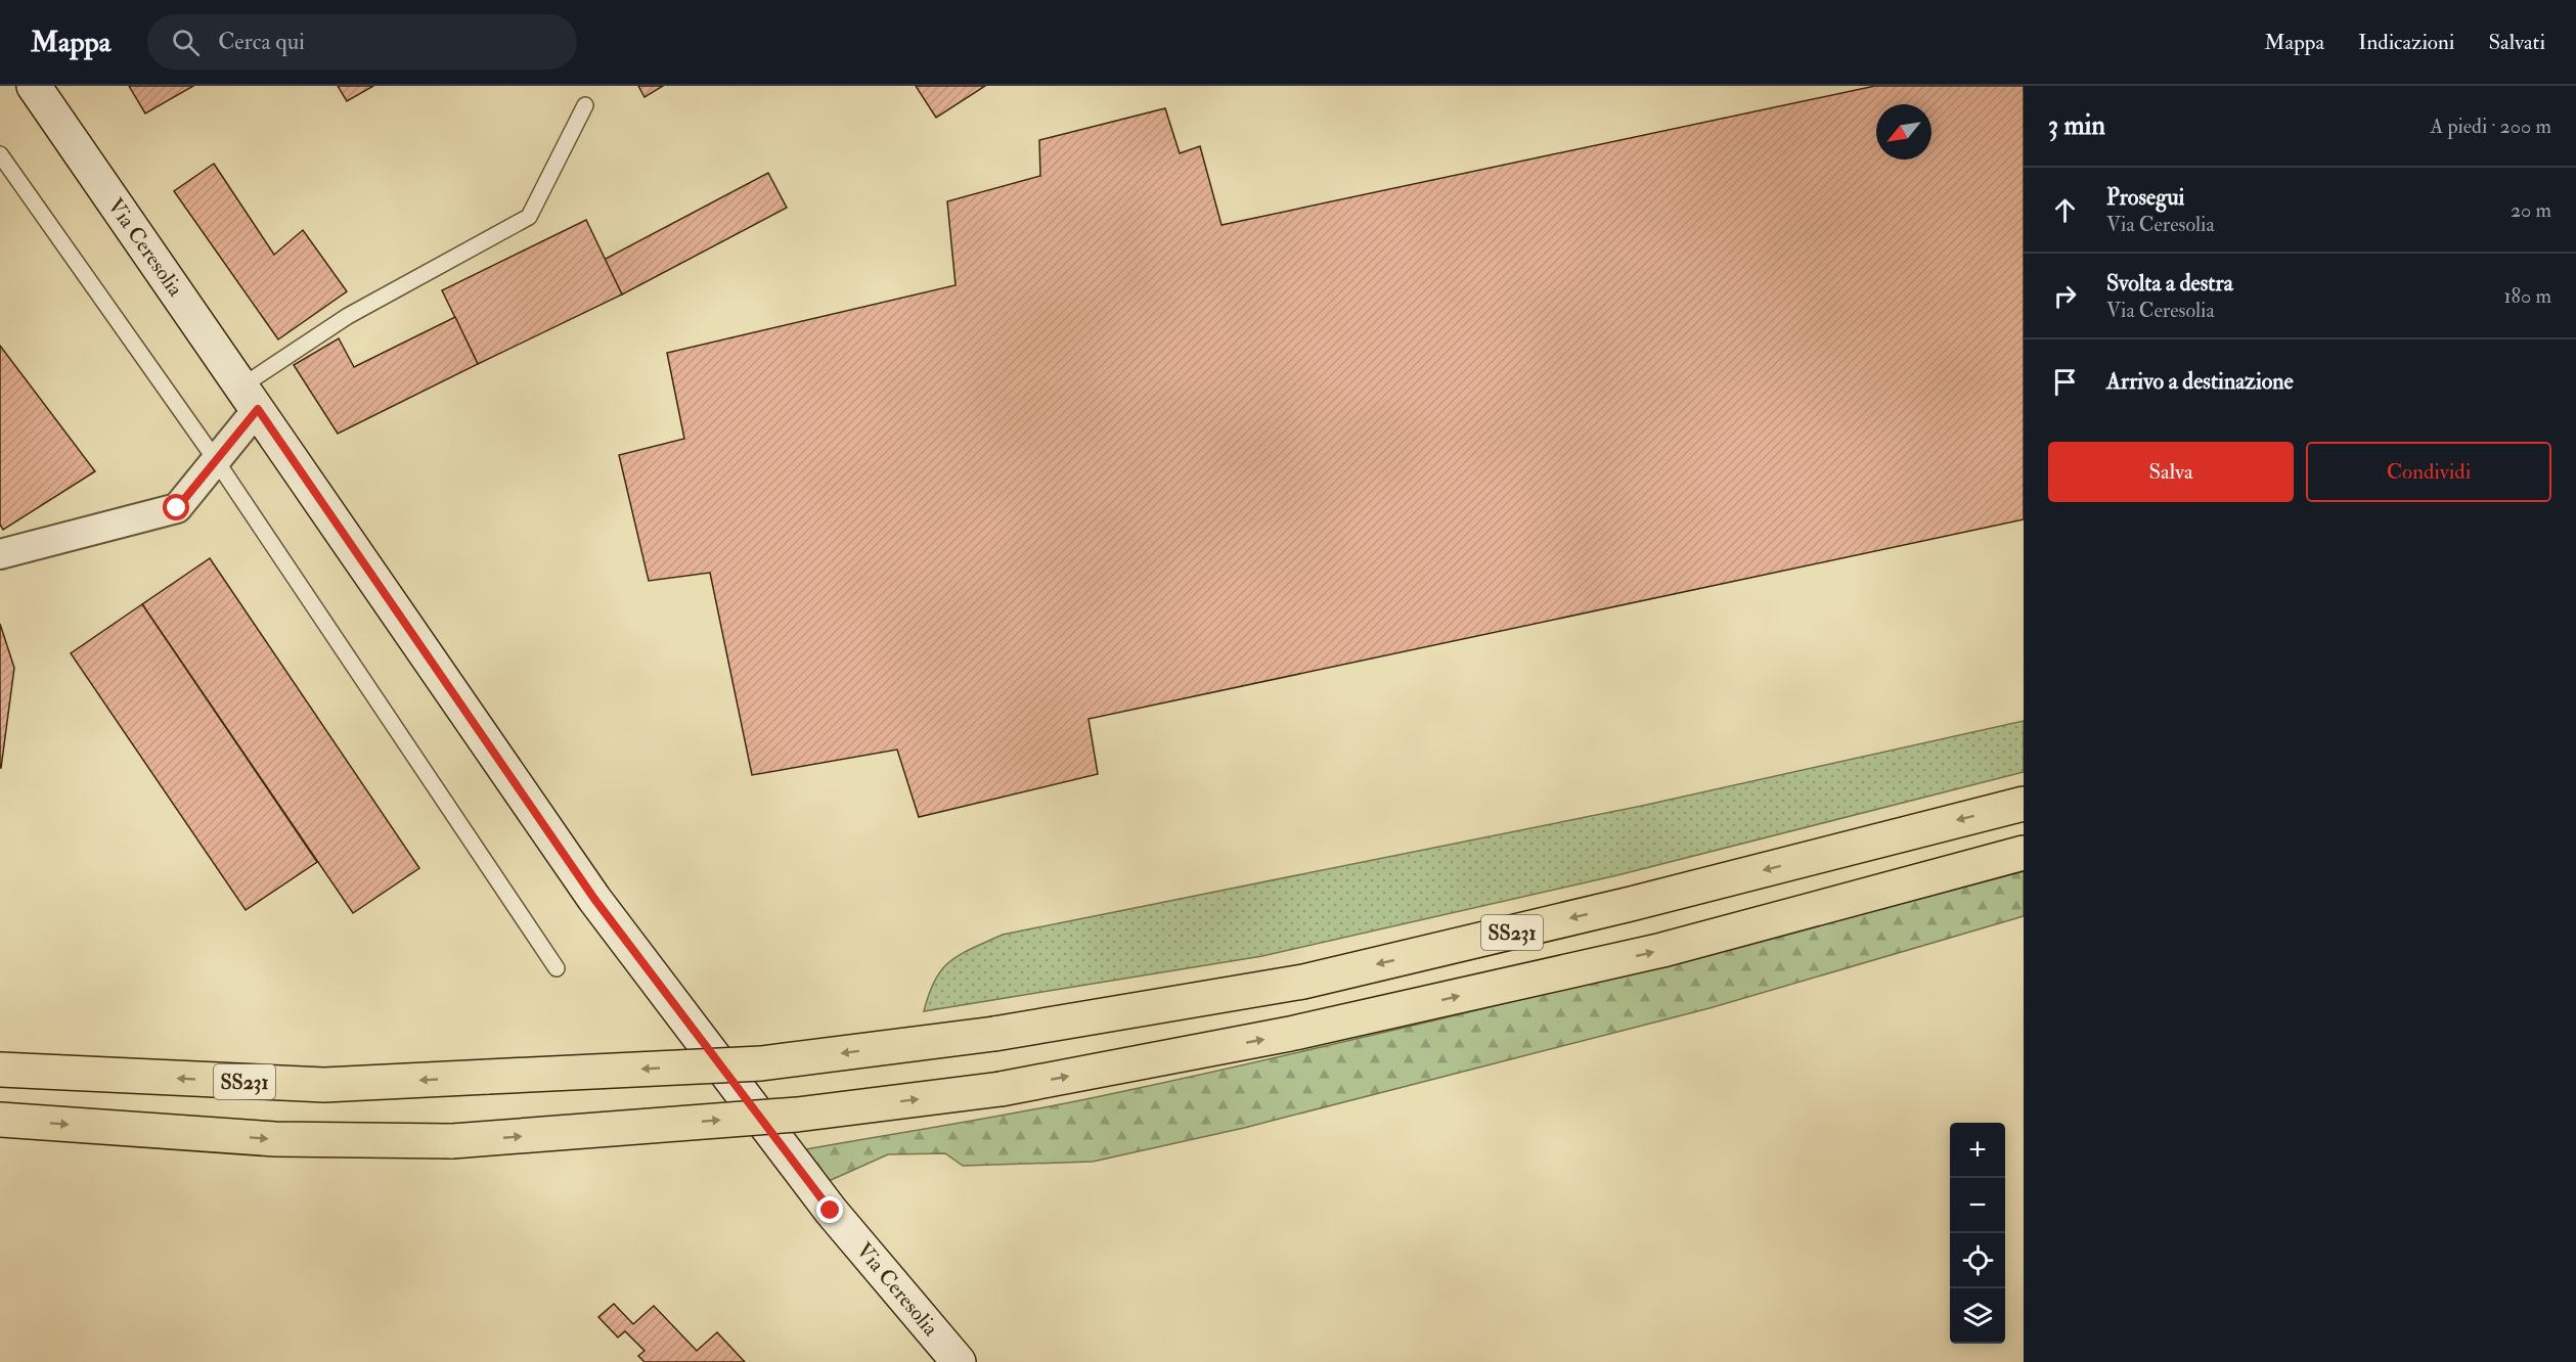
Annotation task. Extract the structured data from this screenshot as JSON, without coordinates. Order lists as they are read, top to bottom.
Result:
{
  "streets": {
    "highway": ["SS231"],
    "main road": ["Via Ceresolia"]
  },
  "north": "bottom left",
  "page": {
    "header": "Mappa",
    "search": "Cerca qui",
    "nav": ["Mappa", "Indicazioni", "Salvati"],
    "heading": ["3 min", "A piedi · 200 m"],
    "list": [
      ["Prosegui", "Via Ceresolia", "20 m"],
      ["Svolta a destra", "Via Ceresolia", "180 m"],
      "Arrivo a destinazione"
    ],
    "buttons": ["Salva", "Condividi"],
    "map_buttons": ["+", "−"]
  }
}
